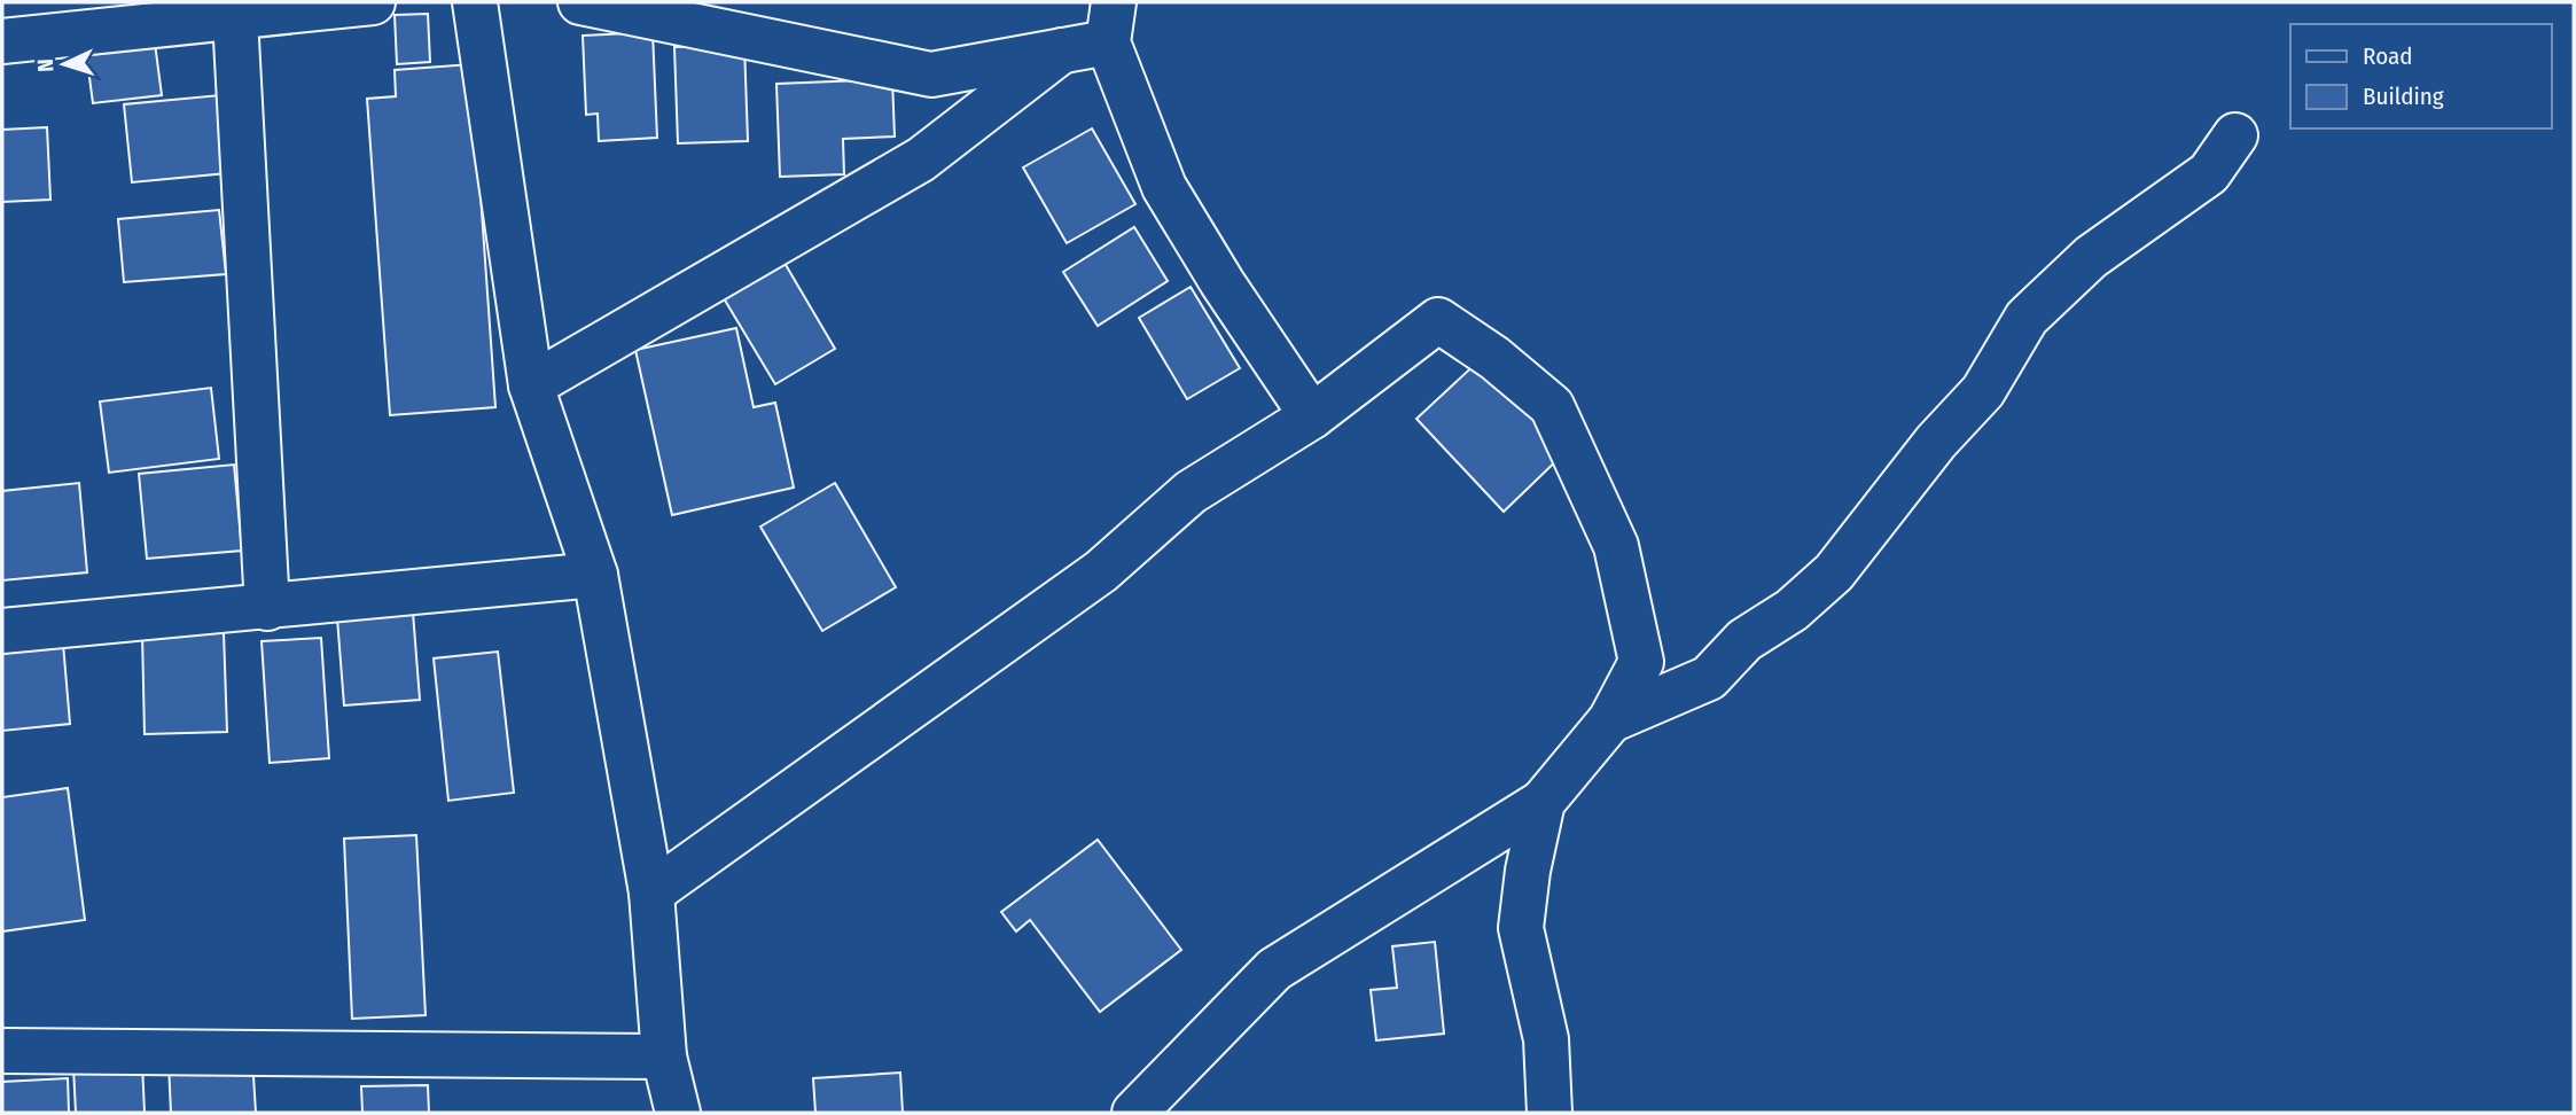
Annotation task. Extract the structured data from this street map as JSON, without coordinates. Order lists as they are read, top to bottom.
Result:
{
  "legend": ["Road", "Building"],
  "north": "left"
}
